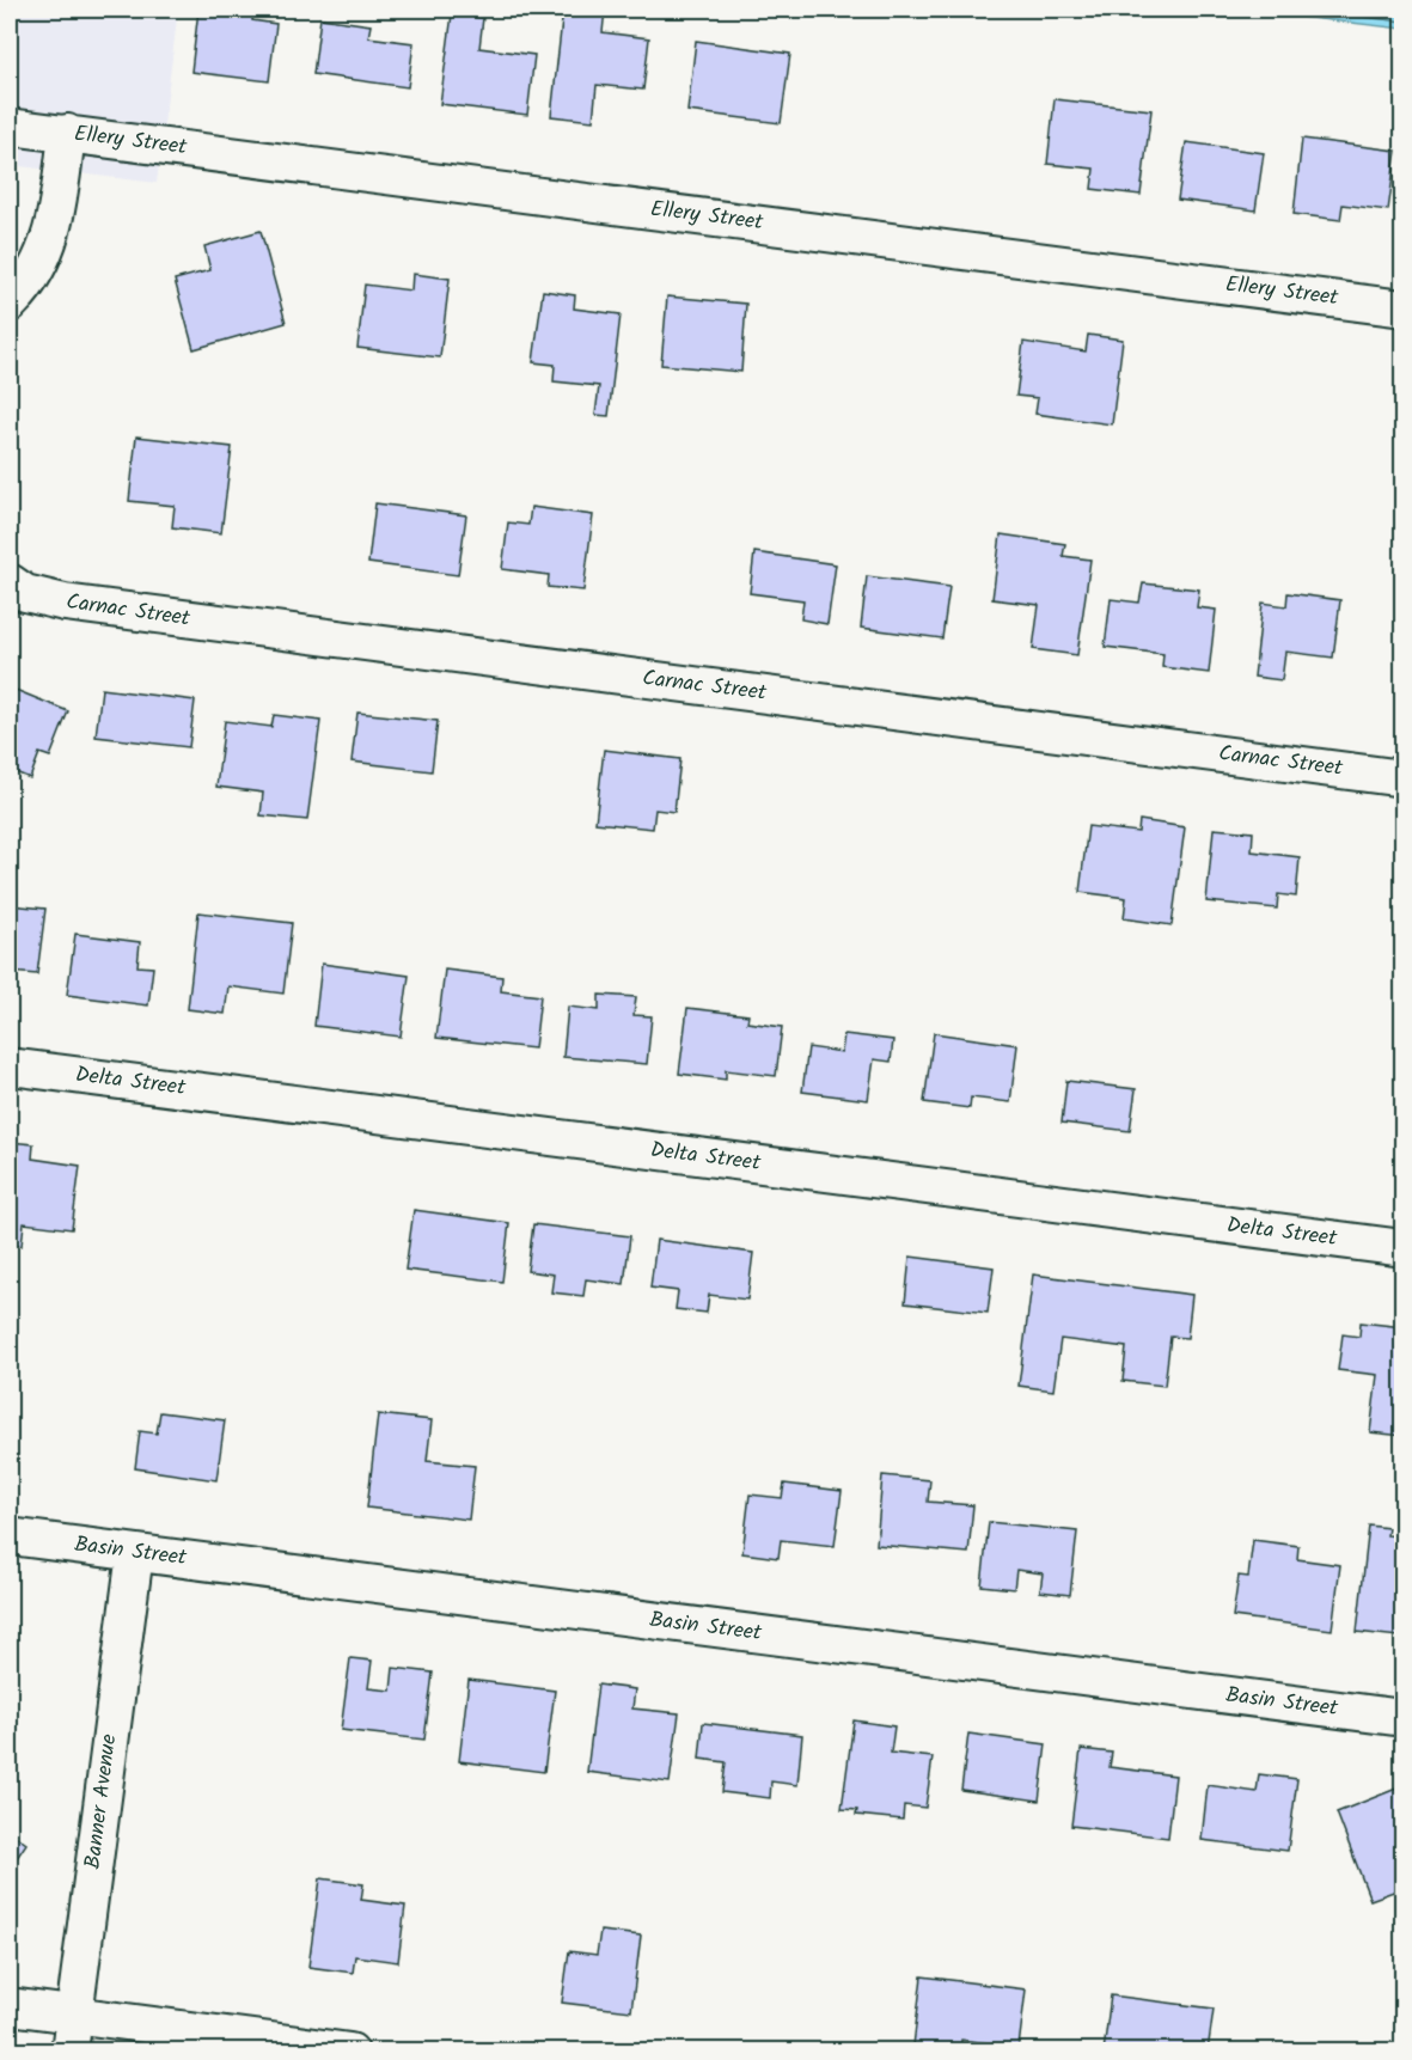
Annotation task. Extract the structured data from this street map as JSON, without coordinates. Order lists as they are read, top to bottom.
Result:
{
  "streets": {
    "street": [
      "Ellery Street",
      "Carnac Street",
      "Delta Street",
      "Basin Street",
      "Banner Avenue"
    ]
  },
  "crossings": [
    ["Basin Street", "Banner Avenue"]
  ]
}
